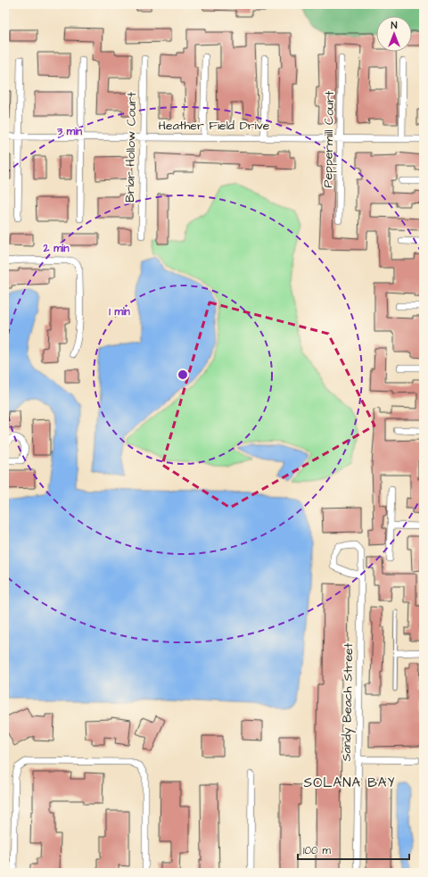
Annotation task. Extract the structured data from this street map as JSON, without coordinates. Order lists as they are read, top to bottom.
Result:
{
  "streets": {
    "street": [
      "Heather Field Drive",
      "Peppermill Court",
      "Briar Hollow Court",
      "Sandy Beach Street"
    ]
  },
  "crossings": [
    ["Heather Field Drive", "Peppermill Court"],
    ["Heather Field Drive", "Briar Hollow Court"]
  ],
  "districts": ["SOLANA BAY"],
  "scale_bar": "100 m",
  "north": "top",
  "rings": ["3 min", "2 min", "1 min"]
}
